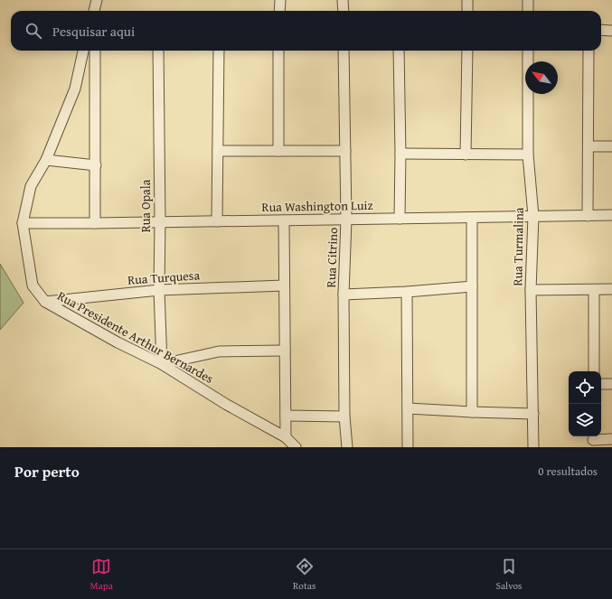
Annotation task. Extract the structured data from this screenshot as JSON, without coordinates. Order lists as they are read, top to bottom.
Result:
{
  "streets": {
    "street": [
      "Rua Opala",
      "Rua Washington Luiz",
      "Rua Turmalina",
      "Rua Citrino",
      "Rua Turquesa",
      "Rua Presidente Arthur Bernardes"
    ]
  },
  "crossings": [
    ["Rua Opala", "Rua Washington Luiz"],
    ["Rua Opala", "Rua Turquesa"],
    ["Rua Opala", "Rua Presidente Arthur Bernardes"],
    ["Rua Washington Luiz", "Rua Turmalina"],
    ["Rua Washington Luiz", "Rua Citrino"],
    ["Rua Washington Luiz", "Rua Presidente Arthur Bernardes"],
    ["Rua Turquesa", "Rua Presidente Arthur Bernardes"]
  ],
  "north": "top left",
  "page": {
    "search": "Pesquisar aqui",
    "heading": ["Por perto", "0 resultados"],
    "nav": ["Mapa", "Rotas", "Salvos"]
  }
}
